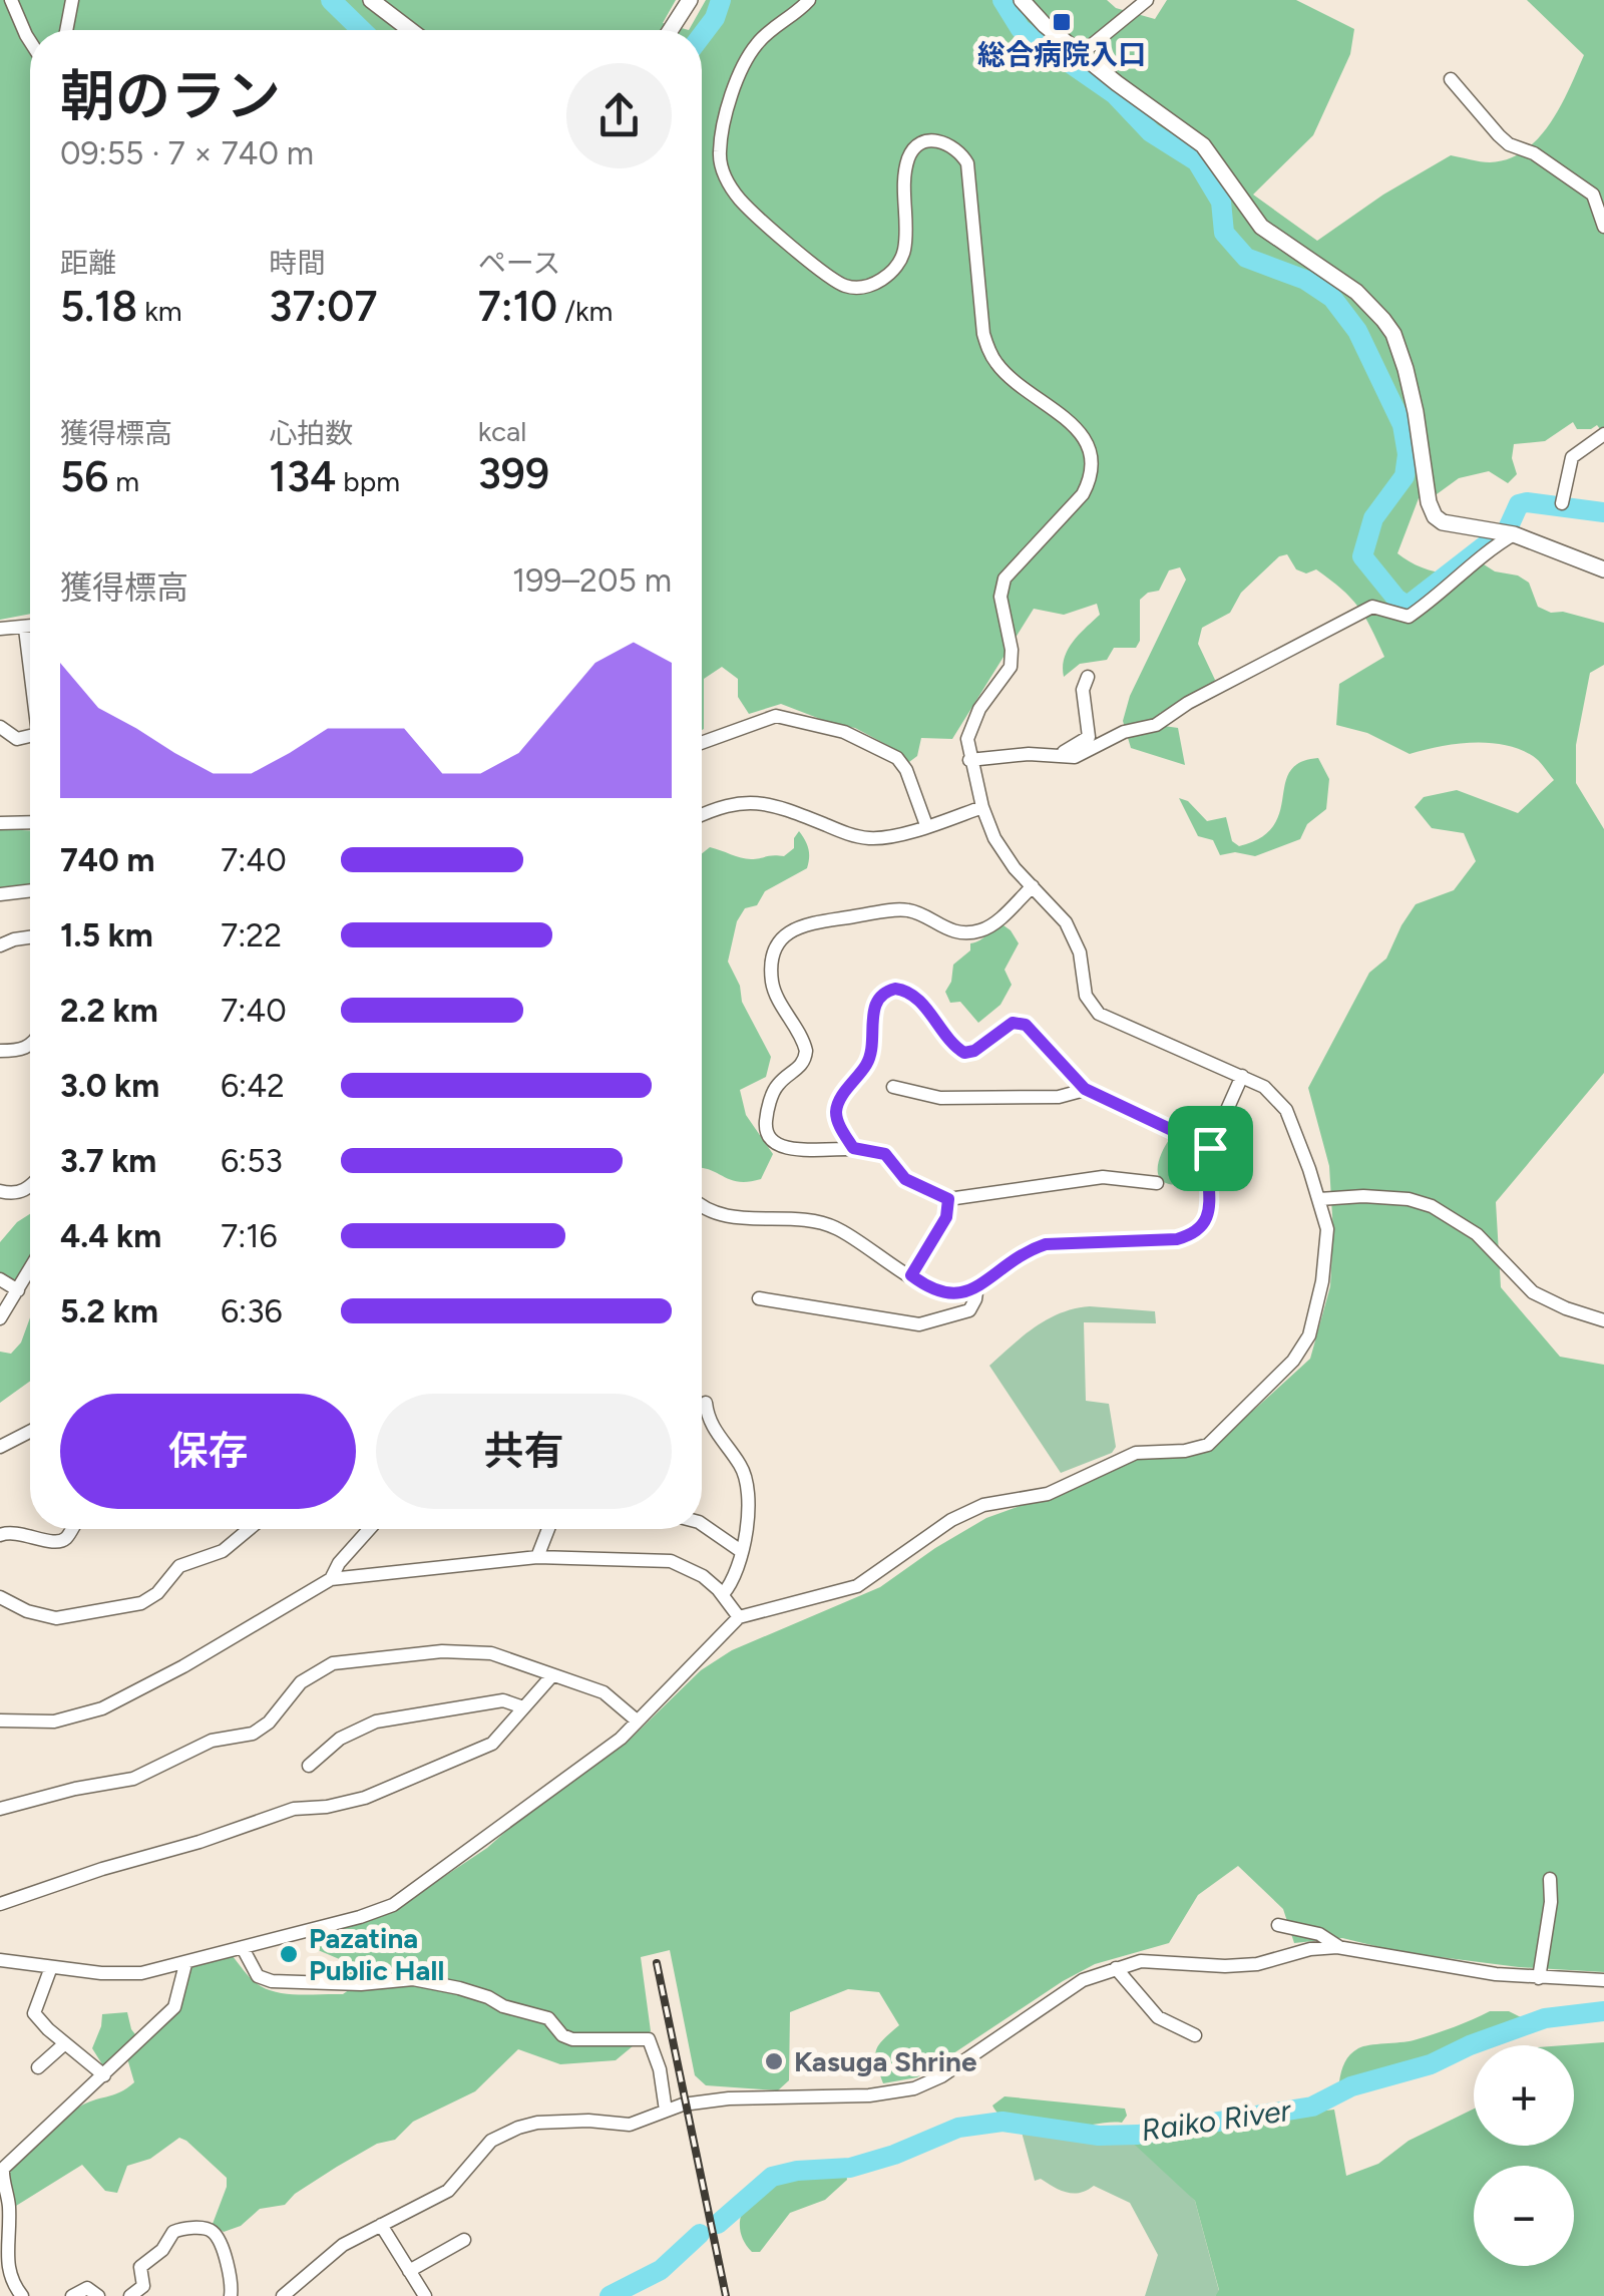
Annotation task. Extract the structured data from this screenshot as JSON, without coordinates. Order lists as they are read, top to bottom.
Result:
{
  "water": ["Raiko River"],
  "places": {
    "transit": ["総合病院入口"],
    "other": ["Pazatina Public Hall", "Kasuga Shrine"]
  },
  "page": {
    "heading": ["朝のラン", "09:55 · 7 × 740 m"],
    "stats": [
      ["距離", "5.18 km"],
      ["時間", "37:07"],
      ["ペース", "7:10 /km"],
      ["獲得標高", "56 m"],
      ["心拍数", "134 bpm"],
      ["kcal", "399"]
    ],
    "chart": ["獲得標高", "199–205 m"],
    "list": [
      {
        "name": "740 m",
        "note": "7:40"
      },
      {
        "name": "1.5 km",
        "note": "7:22"
      },
      {
        "name": "2.2 km",
        "note": "7:40"
      },
      {
        "name": "3.0 km",
        "note": "6:42"
      },
      {
        "name": "3.7 km",
        "note": "6:53"
      },
      {
        "name": "4.4 km",
        "note": "7:16"
      },
      {
        "name": "5.2 km",
        "note": "6:36"
      }
    ],
    "buttons": ["保存", "共有"],
    "map_buttons": ["+", "−"]
  }
}
